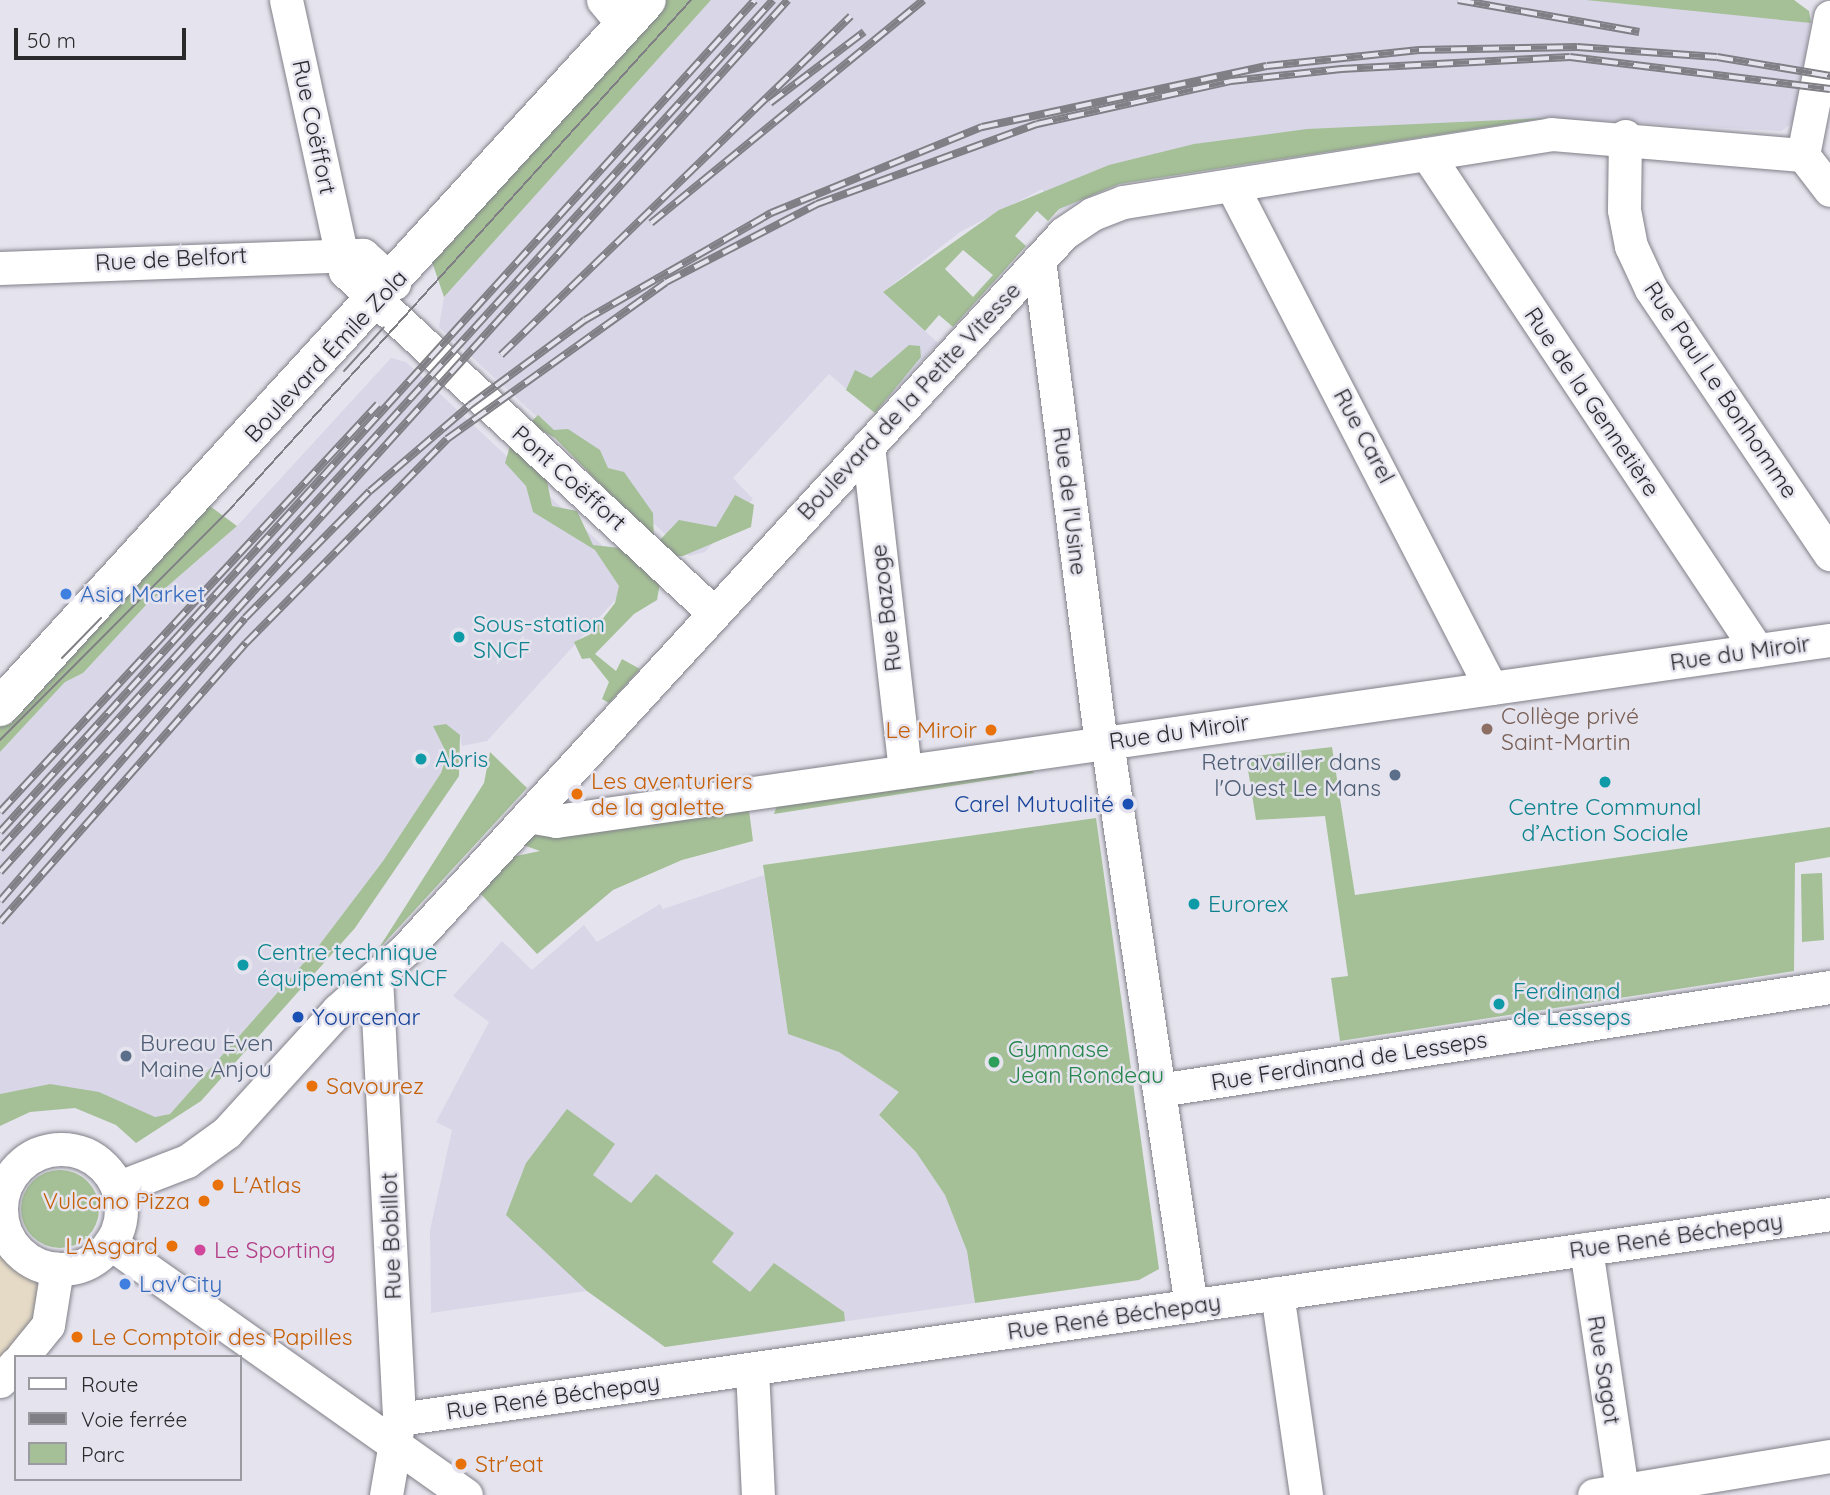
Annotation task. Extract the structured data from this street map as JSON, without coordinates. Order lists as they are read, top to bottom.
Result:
{
  "streets": {
    "main road": ["Boulevard Émile Zola"],
    "street": [
      "Rue Coëffort",
      "Rue de Belfort",
      "Rue Paul Le Bonhomme",
      "Boulevard de la Petite Vitesse",
      "Rue de la Gennetière",
      "Rue Carel",
      "Pont Coëffort",
      "Rue de l'Usine",
      "Rue Bazoge",
      "Rue du Miroir",
      "Rue Ferdinand de Lesseps",
      "Rue Bobillot",
      "Rue René Béchepay",
      "Rue Sagot"
    ]
  },
  "crossings": [
    ["Rue Coëffort", "Rue de Belfort"],
    ["Rue de Belfort", "Boulevard Émile Zola"],
    ["Rue de Belfort", "Pont Coëffort"],
    ["Boulevard Émile Zola", "Pont Coëffort"],
    ["Rue Paul Le Bonhomme", "Boulevard de la Petite Vitesse"],
    ["Boulevard de la Petite Vitesse", "Rue de la Gennetière"],
    ["Boulevard de la Petite Vitesse", "Rue Carel"],
    ["Boulevard de la Petite Vitesse", "Pont Coëffort"],
    ["Boulevard de la Petite Vitesse", "Rue de l'Usine"],
    ["Boulevard de la Petite Vitesse", "Rue Bazoge"],
    ["Boulevard de la Petite Vitesse", "Rue du Miroir"],
    ["Boulevard de la Petite Vitesse", "Rue Bobillot"],
    ["Rue de la Gennetière", "Rue du Miroir"],
    ["Rue Carel", "Rue du Miroir"],
    ["Rue de l'Usine", "Rue du Miroir"],
    ["Rue de l'Usine", "Rue Ferdinand de Lesseps"],
    ["Rue de l'Usine", "Rue René Béchepay"],
    ["Rue Bazoge", "Rue du Miroir"],
    ["Rue Bobillot", "Rue René Béchepay"],
    ["Rue René Béchepay", "Rue Sagot"]
  ],
  "places": [
    "Asia Market",
    "Sous-station SNCF",
    "Collège privé Saint-Martin",
    "Le Miroir",
    "Abris",
    "Retravailler dans l'Ouest Le Mans",
    "Centre Communal d’Action Sociale",
    "Les aventuriers de la galette",
    "Carel Mutualité",
    "Eurorex",
    "Centre technique équipement SNCF",
    "Ferdinand de Lesseps",
    "Yourcenar",
    "Bureau Even Maine Anjou",
    "Gymnase Jean Rondeau",
    "Savourez",
    "L'Atlas",
    "Vulcano Pizza",
    "L'Asgard",
    "Le Sporting",
    "Lav'City",
    "Le Comptoir des Papilles",
    "Str'eat"
  ],
  "legend": ["Route", "Voie ferrée", "Parc"],
  "scale_bar": "50 m"
}
